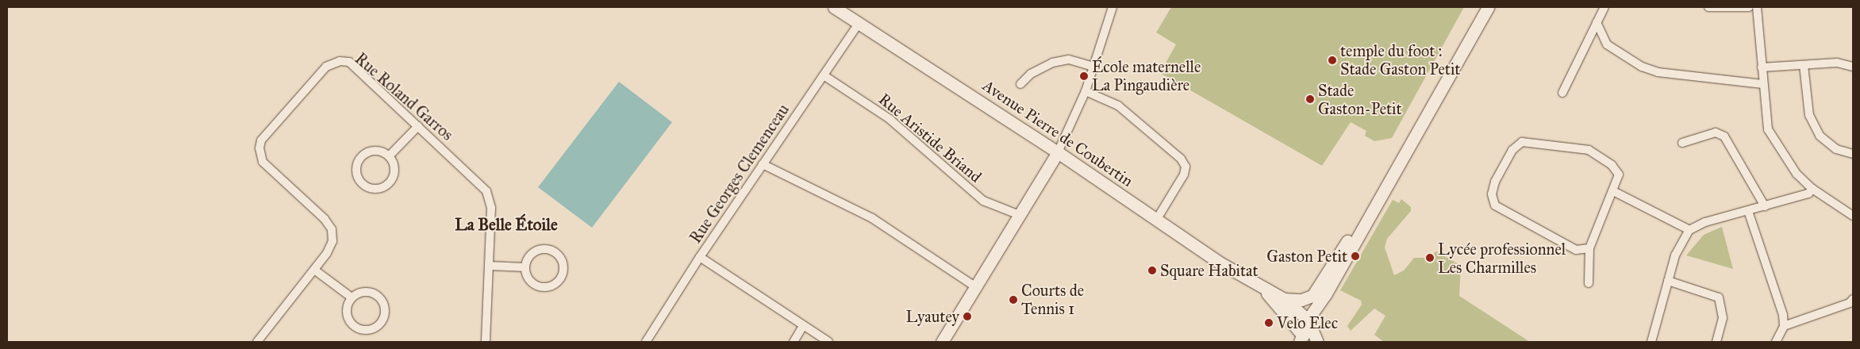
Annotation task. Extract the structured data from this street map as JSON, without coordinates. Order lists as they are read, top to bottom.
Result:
{
  "streets": {
    "street": [
      "Rue Roland Garros",
      "Avenue Pierre de Coubertin",
      "Rue Aristide Briand",
      "Rue Georges Clemenceau"
    ]
  },
  "crossings": [
    ["Avenue Pierre de Coubertin", "Rue Georges Clemenceau"],
    ["Rue Aristide Briand", "Rue Georges Clemenceau"]
  ],
  "districts": ["La Belle Étoile"],
  "places": [
    "temple du foot : Stade Gaston Petit",
    "École maternelle La Pingaudière",
    "Stade Gaston-Petit",
    "Gaston Petit",
    "Lycée professionnel Les Charmilles",
    "Square Habitat",
    "Courts de Tennis 1",
    "Lyautey",
    "Velo Elec"
  ]
}
